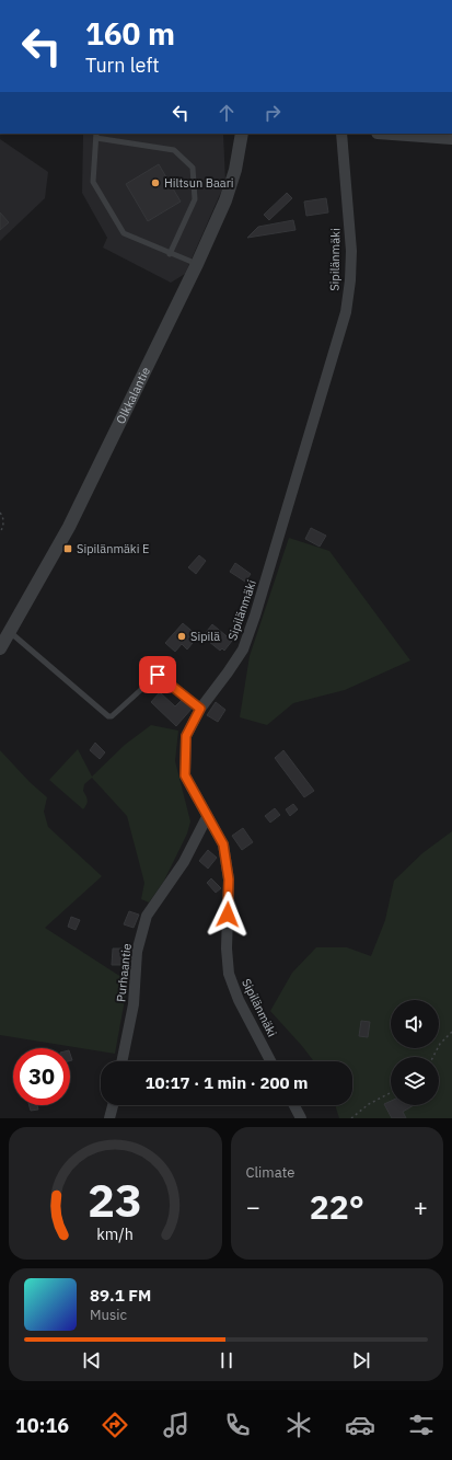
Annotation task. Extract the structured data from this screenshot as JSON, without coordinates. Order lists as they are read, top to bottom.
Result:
{
  "streets": {
    "street": ["Sipilänmäki", "Olkkalantie", "Purhaantie"]
  },
  "crossings": [
    ["Sipilänmäki", "Purhaantie"]
  ],
  "places": {
    "other": ["Hiltsun Baari", "Sipilä"],
    "transit": ["Sipilänmäki E"]
  },
  "page": {
    "turn": ["160 m", "Turn left"],
    "limit": "30",
    "trip": "10:17 · 1 min · 200 m",
    "tile": "Climate",
    "heat": ["−", "22°", "+"],
    "song": ["89.1 FM", "Music"],
    "tabs": "10:16",
    "gauge": ["23", "km/h"]
  }
}
